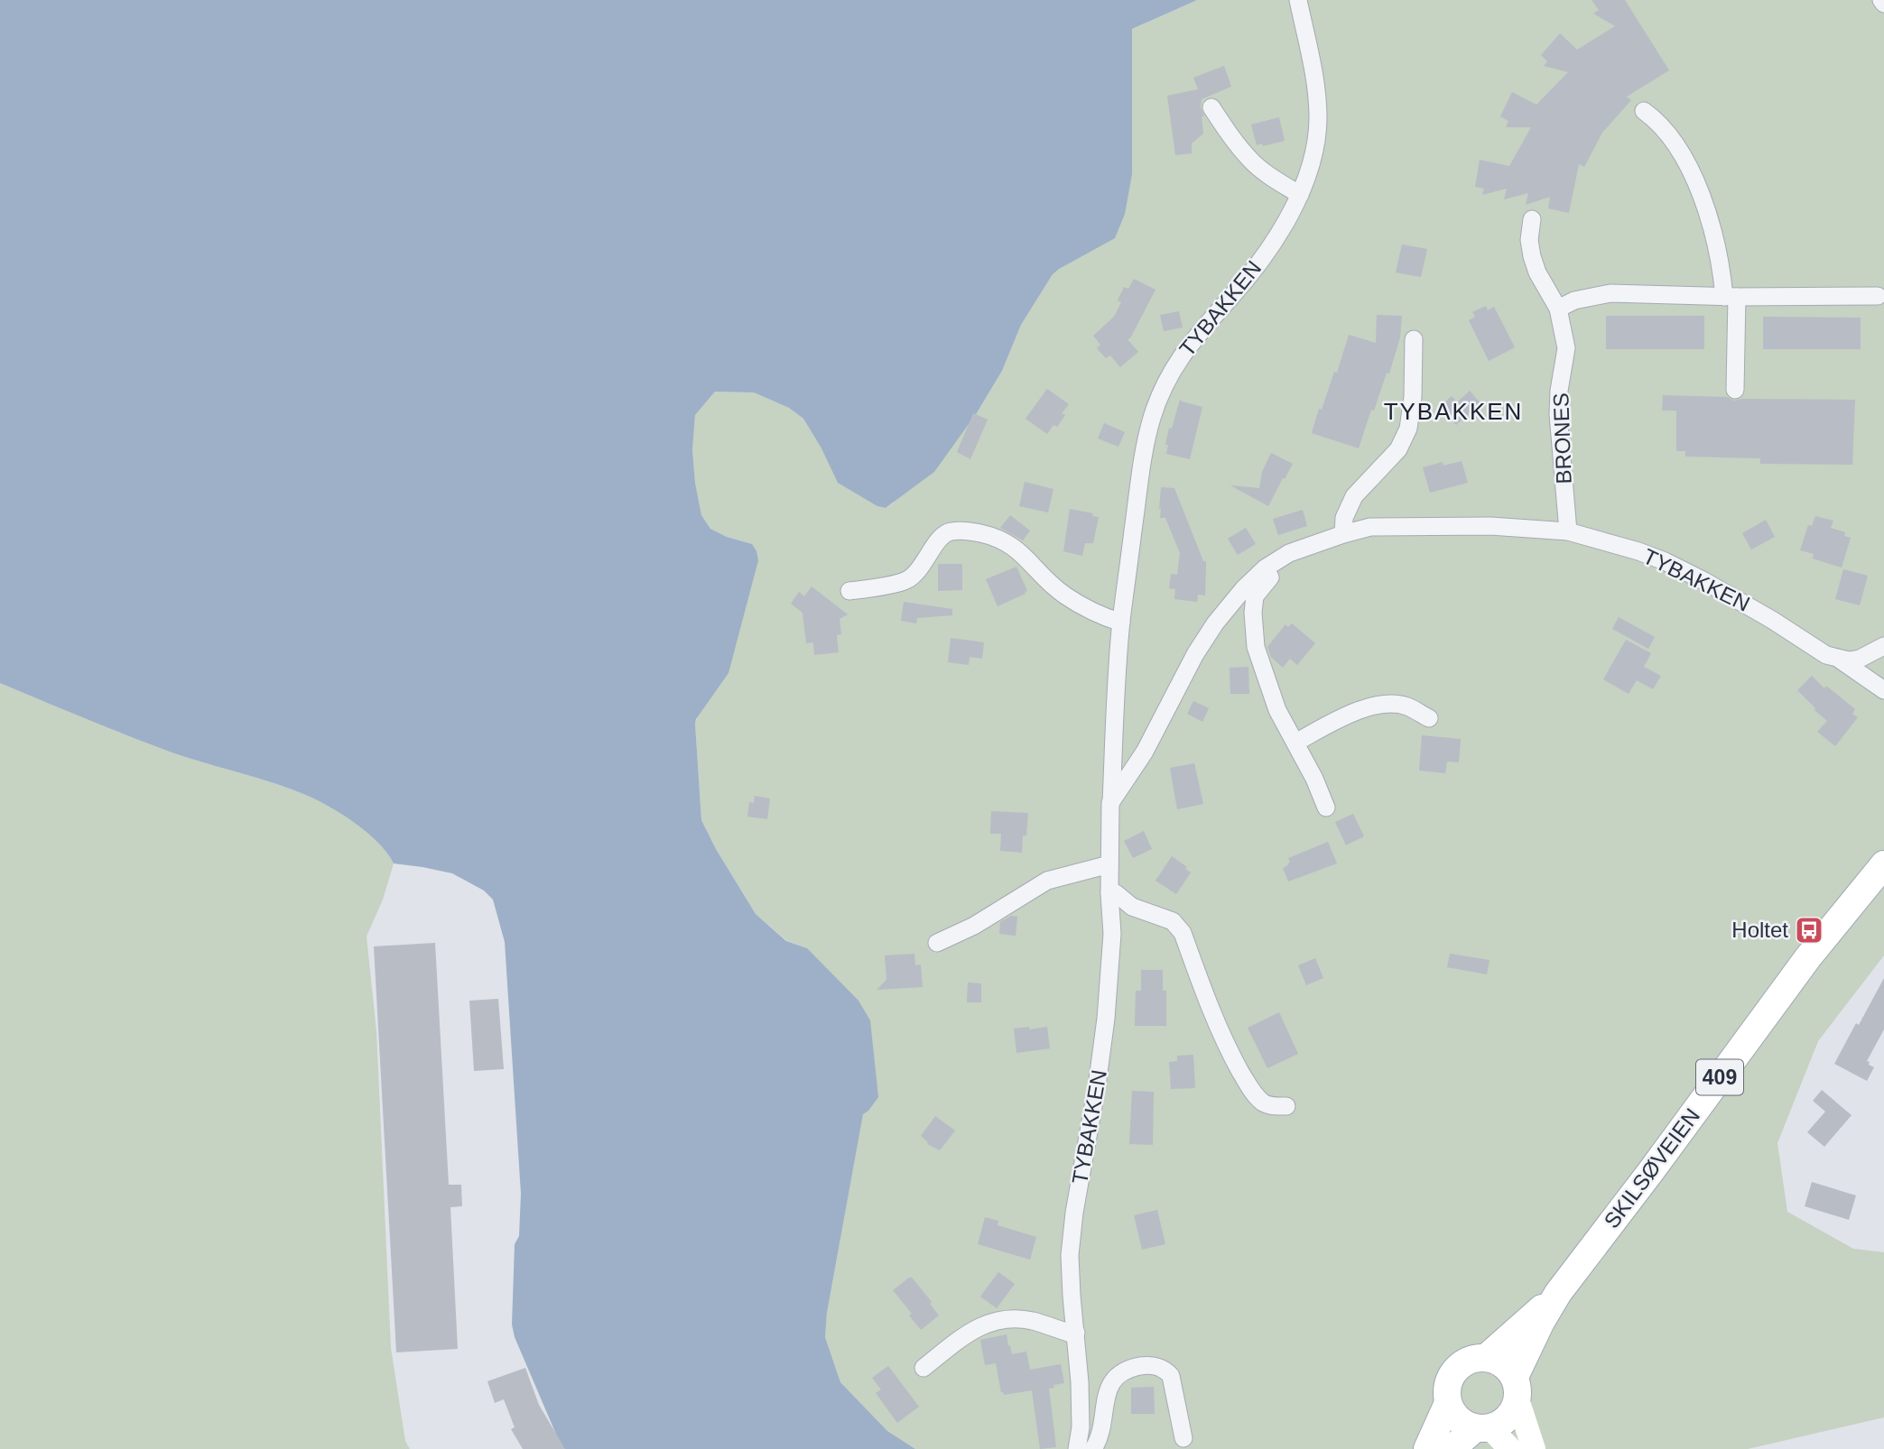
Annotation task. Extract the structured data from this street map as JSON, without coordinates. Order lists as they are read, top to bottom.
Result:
{
  "streets": {
    "main road": ["409", "SKILSØVEIEN"],
    "street": ["TYBAKKEN", "BRONES"]
  },
  "crossings": [
    ["TYBAKKEN", "BRONES"],
    ["409", "SKILSØVEIEN"]
  ],
  "districts": ["TYBAKKEN"],
  "places": {
    "bus stop": ["Holtet"]
  }
}
